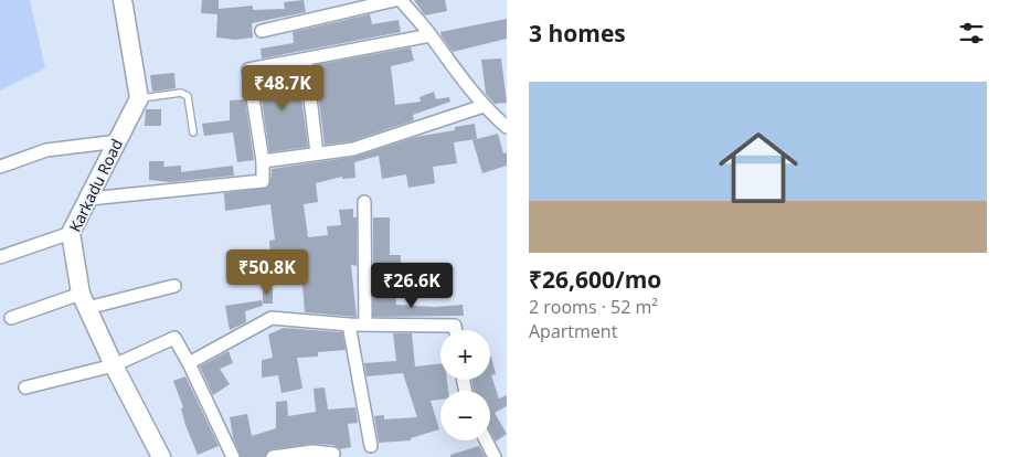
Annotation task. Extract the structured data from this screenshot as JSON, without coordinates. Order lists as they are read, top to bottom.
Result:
{
  "streets": {
    "street": ["Karkadu Road"]
  },
  "page": {
    "heading": "3 homes",
    "price": ["₹48.7K", "₹50.8K", "₹26.6K"],
    "list": [
      {
        "name": "₹26,600/mo",
        "note": "2 rooms · 52 m² · Apartment"
      }
    ],
    "map_buttons": ["+", "−"]
  }
}
